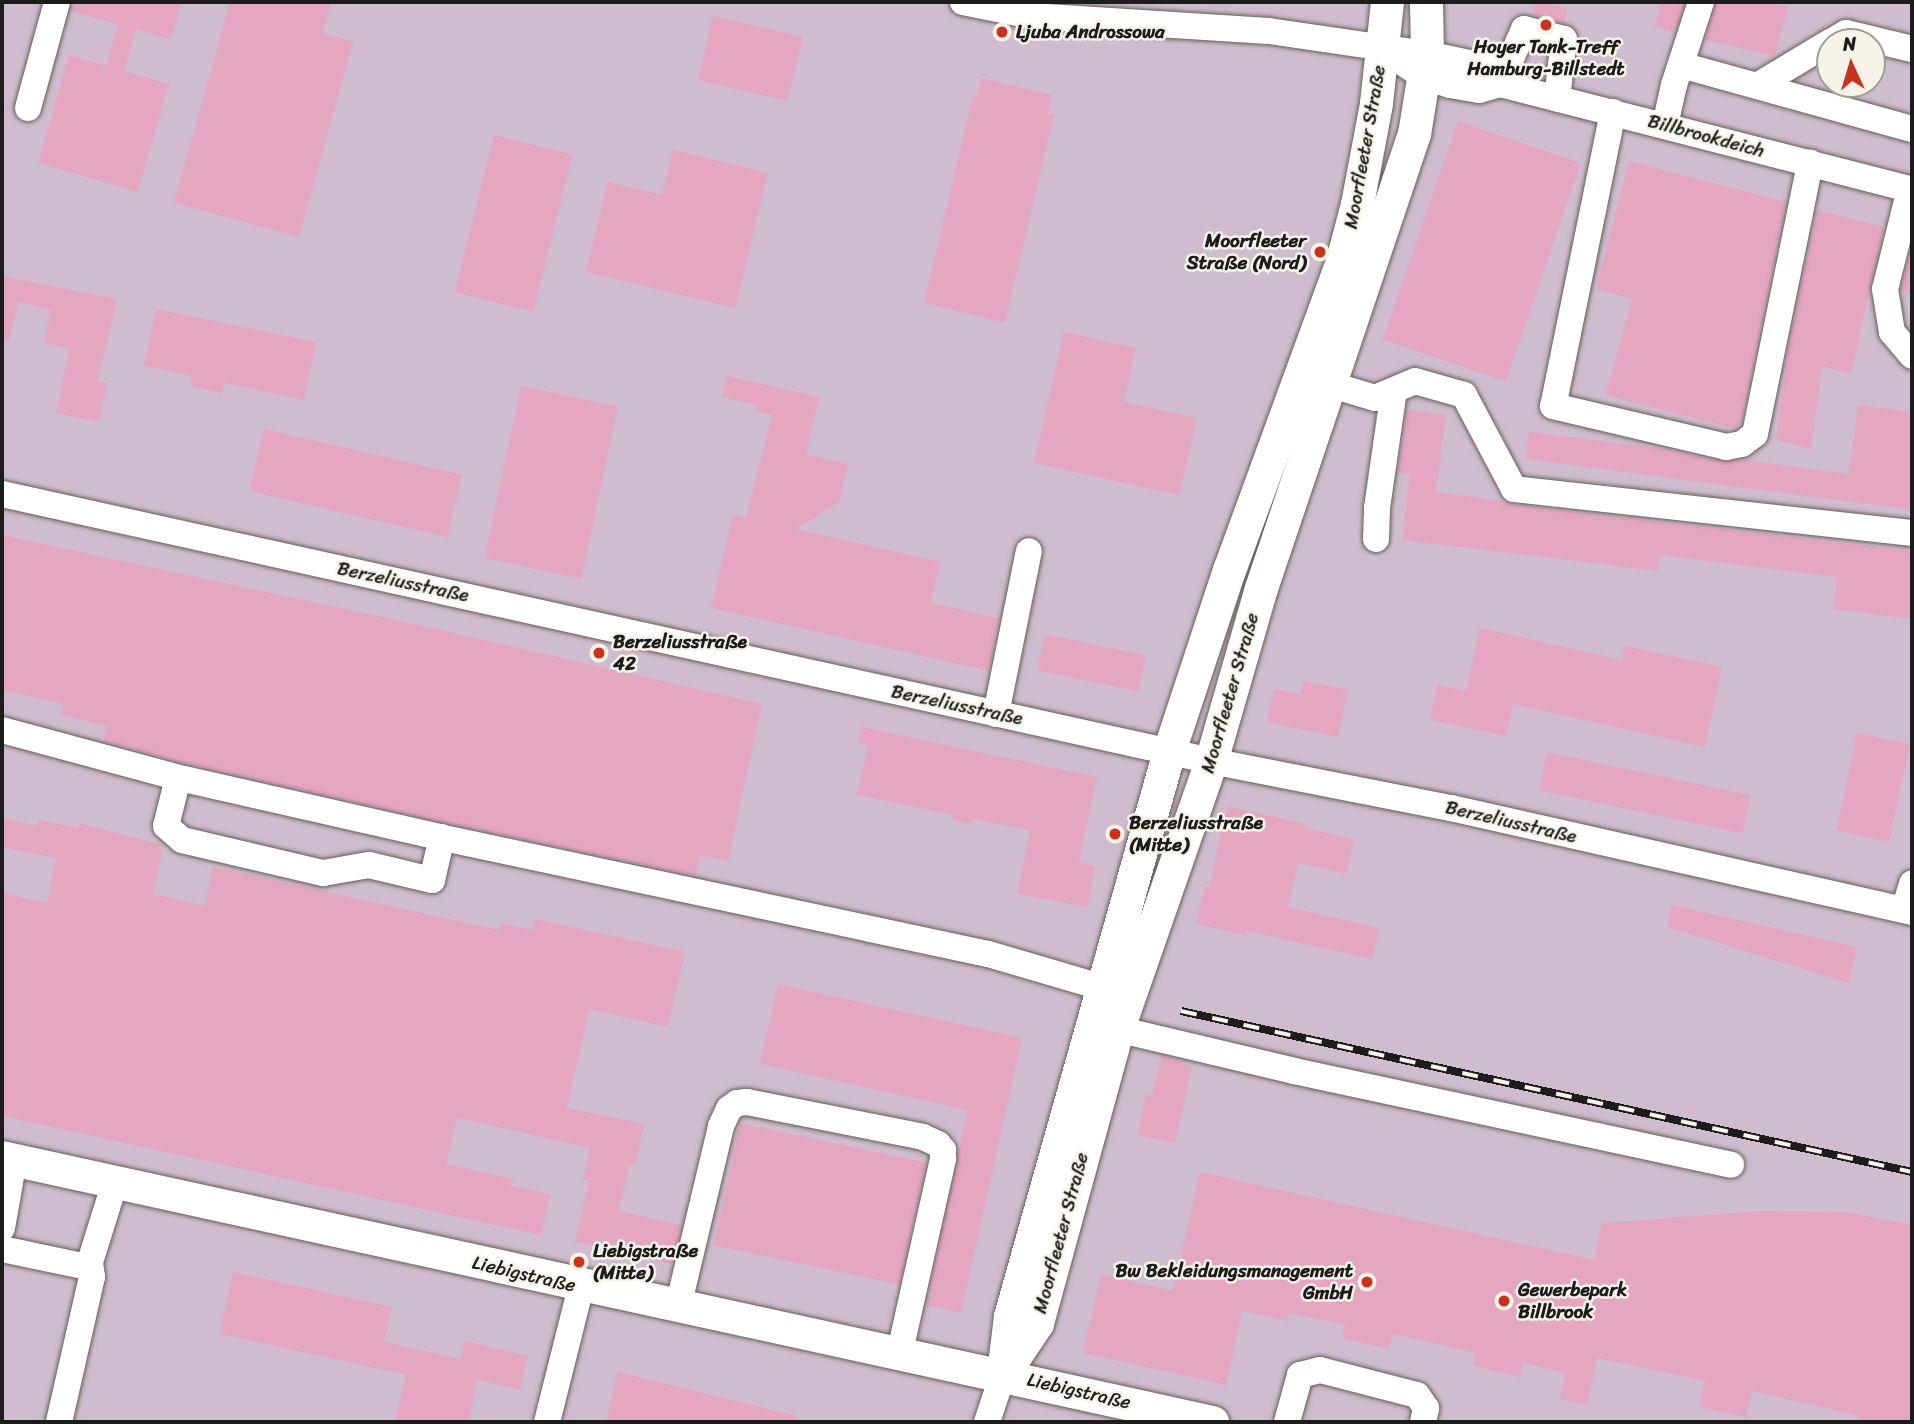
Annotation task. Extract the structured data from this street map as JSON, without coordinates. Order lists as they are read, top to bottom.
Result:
{
  "streets": {
    "main road": ["Moorfleeter Straße", "Liebigstraße"],
    "street": ["Billbrookdeich", "Berzeliusstraße"]
  },
  "crossings": [
    ["Billbrookdeich", "Moorfleeter Straße"],
    ["Moorfleeter Straße", "Berzeliusstraße"],
    ["Moorfleeter Straße", "Liebigstraße"]
  ],
  "places": [
    "Hoyer Tank-Treff Hamburg-Billstedt",
    "Ljuba Androssowa",
    "Moorfleeter Straße (Nord)",
    "Berzeliusstraße 42",
    "Berzeliusstraße (Mitte)",
    "Liebigstraße (Mitte)",
    "Bw Bekleidungsmanagement GmbH",
    "Gewerbepark Billbrook"
  ],
  "north": "top"
}
